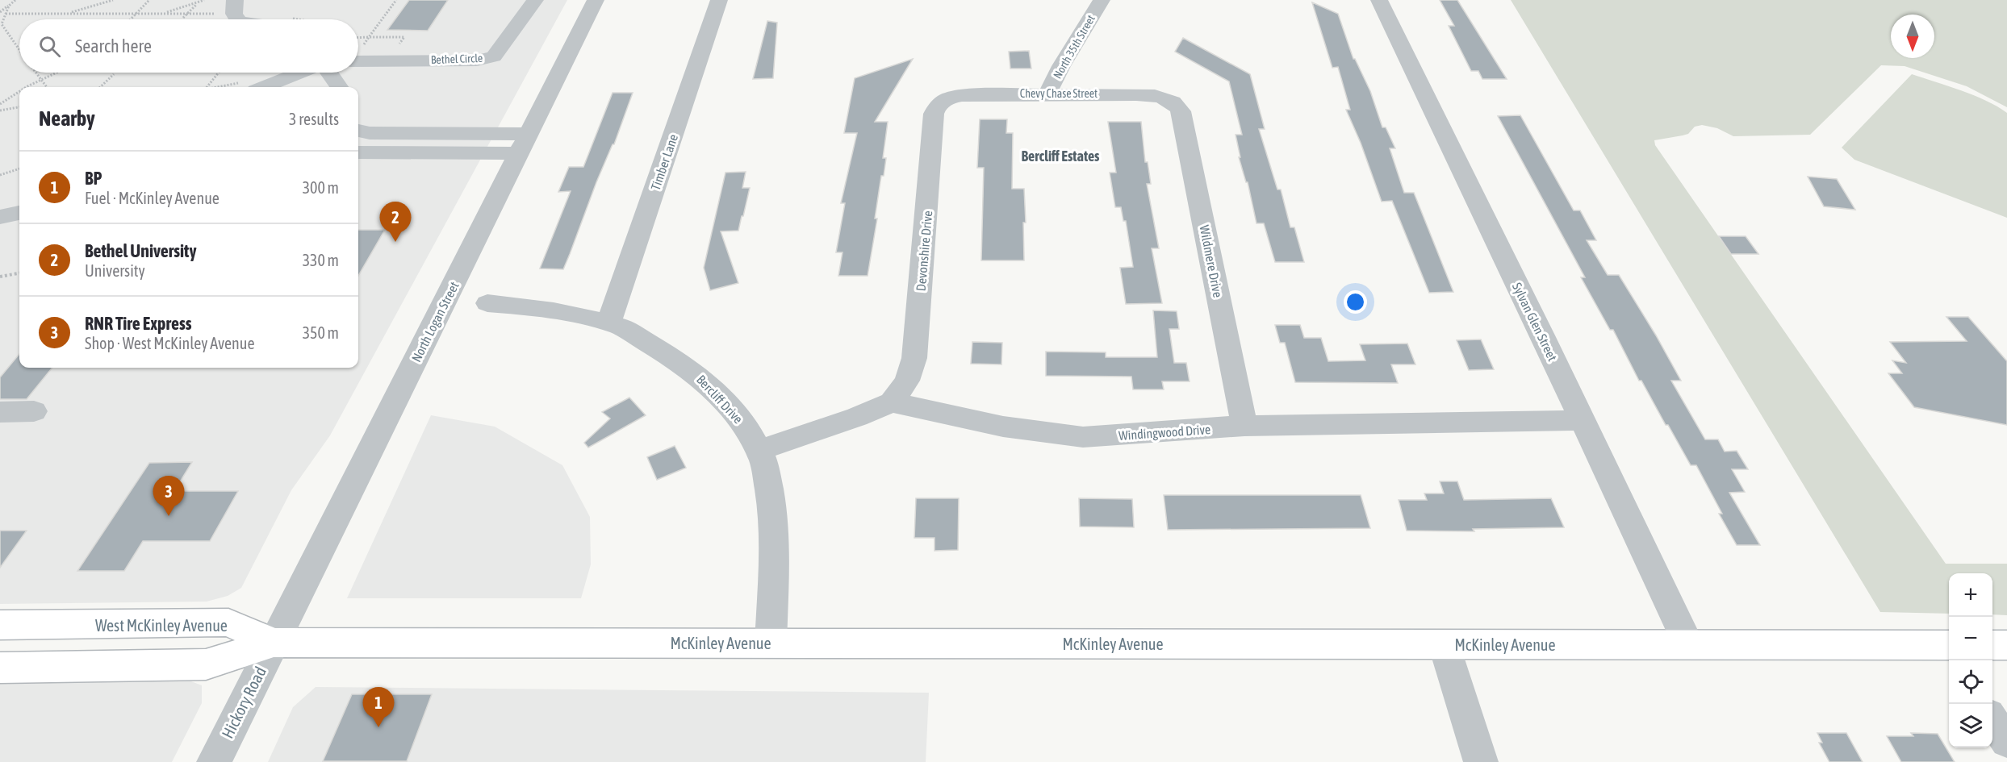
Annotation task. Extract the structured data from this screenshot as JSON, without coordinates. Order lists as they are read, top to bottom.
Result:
{
  "streets": {
    "main road": ["West McKinley Avenue", "McKinley Avenue"],
    "street": [
      "North 35th Street",
      "Bethel Circle",
      "Chevy Chase Street",
      "Timber Lane",
      "Devonshire Drive",
      "Wildmere Drive",
      "North Logan Street",
      "Sylvan Glen Street",
      "Bercliff Drive",
      "Windingwood Drive",
      "Hickory Road"
    ]
  },
  "crossings": [
    ["North 35th Street", "Chevy Chase Street"],
    ["Chevy Chase Street", "Devonshire Drive"],
    ["Chevy Chase Street", "Wildmere Drive"],
    ["Timber Lane", "Bercliff Drive"],
    ["Devonshire Drive", "Windingwood Drive"],
    ["Wildmere Drive", "Windingwood Drive"],
    ["North Logan Street", "West McKinley Avenue"],
    ["North Logan Street", "McKinley Avenue"],
    ["North Logan Street", "Hickory Road"],
    ["Sylvan Glen Street", "Windingwood Drive"],
    ["Sylvan Glen Street", "McKinley Avenue"],
    ["Bercliff Drive", "McKinley Avenue"],
    ["West McKinley Avenue", "McKinley Avenue"],
    ["West McKinley Avenue", "Hickory Road"],
    ["McKinley Avenue", "Hickory Road"]
  ],
  "districts": ["Bercliff Estates"],
  "north": "bottom",
  "page": {
    "search": "Search here",
    "heading": ["Nearby", "3 results"],
    "list": [
      {
        "mark": "1",
        "name": "BP",
        "note": "Fuel · McKinley Avenue",
        "value": "300 m"
      },
      {
        "mark": "2",
        "name": "Bethel University",
        "note": "University",
        "value": "330 m"
      },
      {
        "mark": "3",
        "name": "RNR Tire Express",
        "note": "Shop · West McKinley Avenue",
        "value": "350 m"
      }
    ],
    "pins": ["2", "3", "1"],
    "map_buttons": ["+", "−"]
  }
}
